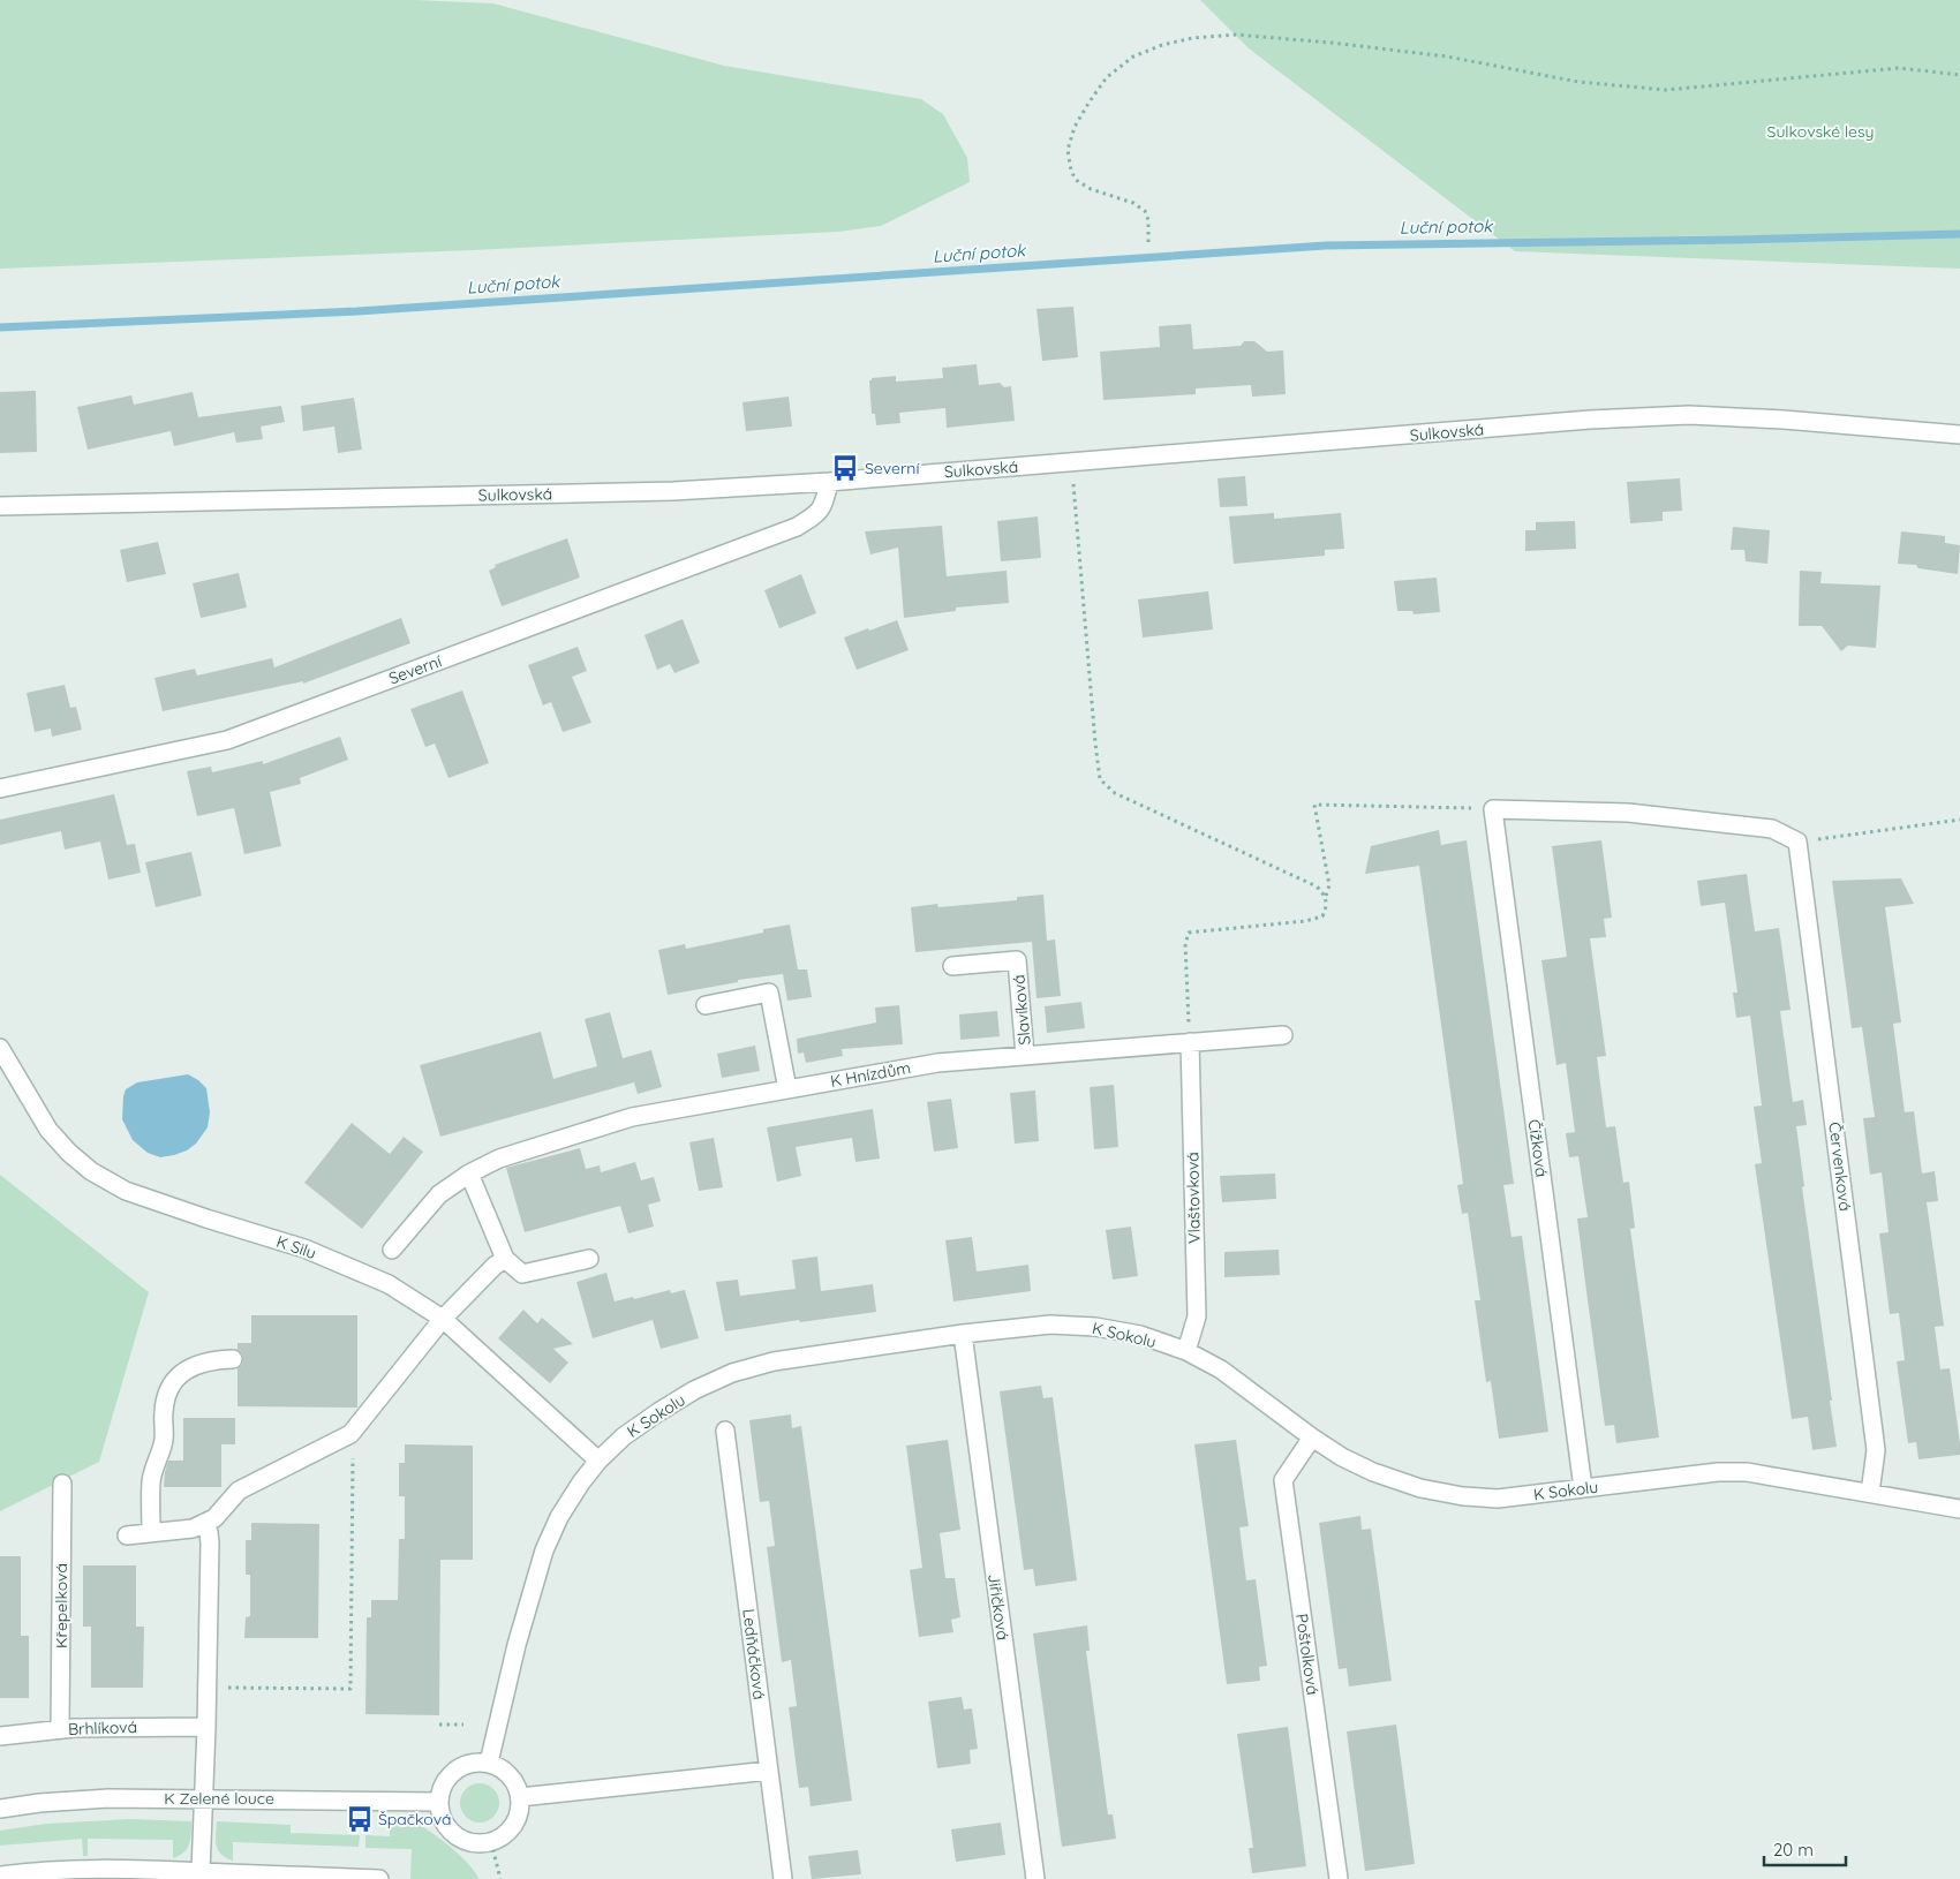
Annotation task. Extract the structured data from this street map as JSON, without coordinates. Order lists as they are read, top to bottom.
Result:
{
  "streets": {
    "street": [
      "Sulkovská",
      "Severní",
      "Slavíková",
      "K Hnízdům",
      "Čížková",
      "Červenková",
      "Vlaštovková",
      "K Silu",
      "K Sokolu",
      "Křepelková",
      "Jiřičková",
      "Ledňáčková",
      "Poštolková",
      "Brhlíková",
      "K Zelené louce"
    ]
  },
  "crossings": [
    ["Sulkovská", "Severní"],
    ["Slavíková", "K Hnízdům"],
    ["K Hnízdům", "Vlaštovková"],
    ["Čížková", "K Sokolu"],
    ["Červenková", "K Sokolu"],
    ["Vlaštovková", "K Sokolu"],
    ["K Silu", "K Sokolu"],
    ["K Sokolu", "Jiřičková"],
    ["K Sokolu", "Poštolková"],
    ["K Sokolu", "K Zelené louce"],
    ["Křepelková", "Brhlíková"]
  ],
  "water": ["Luční potok"],
  "parks": ["Sulkovské lesy"],
  "places": {
    "bus stop": ["Severní", "Špačková"]
  },
  "scale_bar": "20 m"
}
